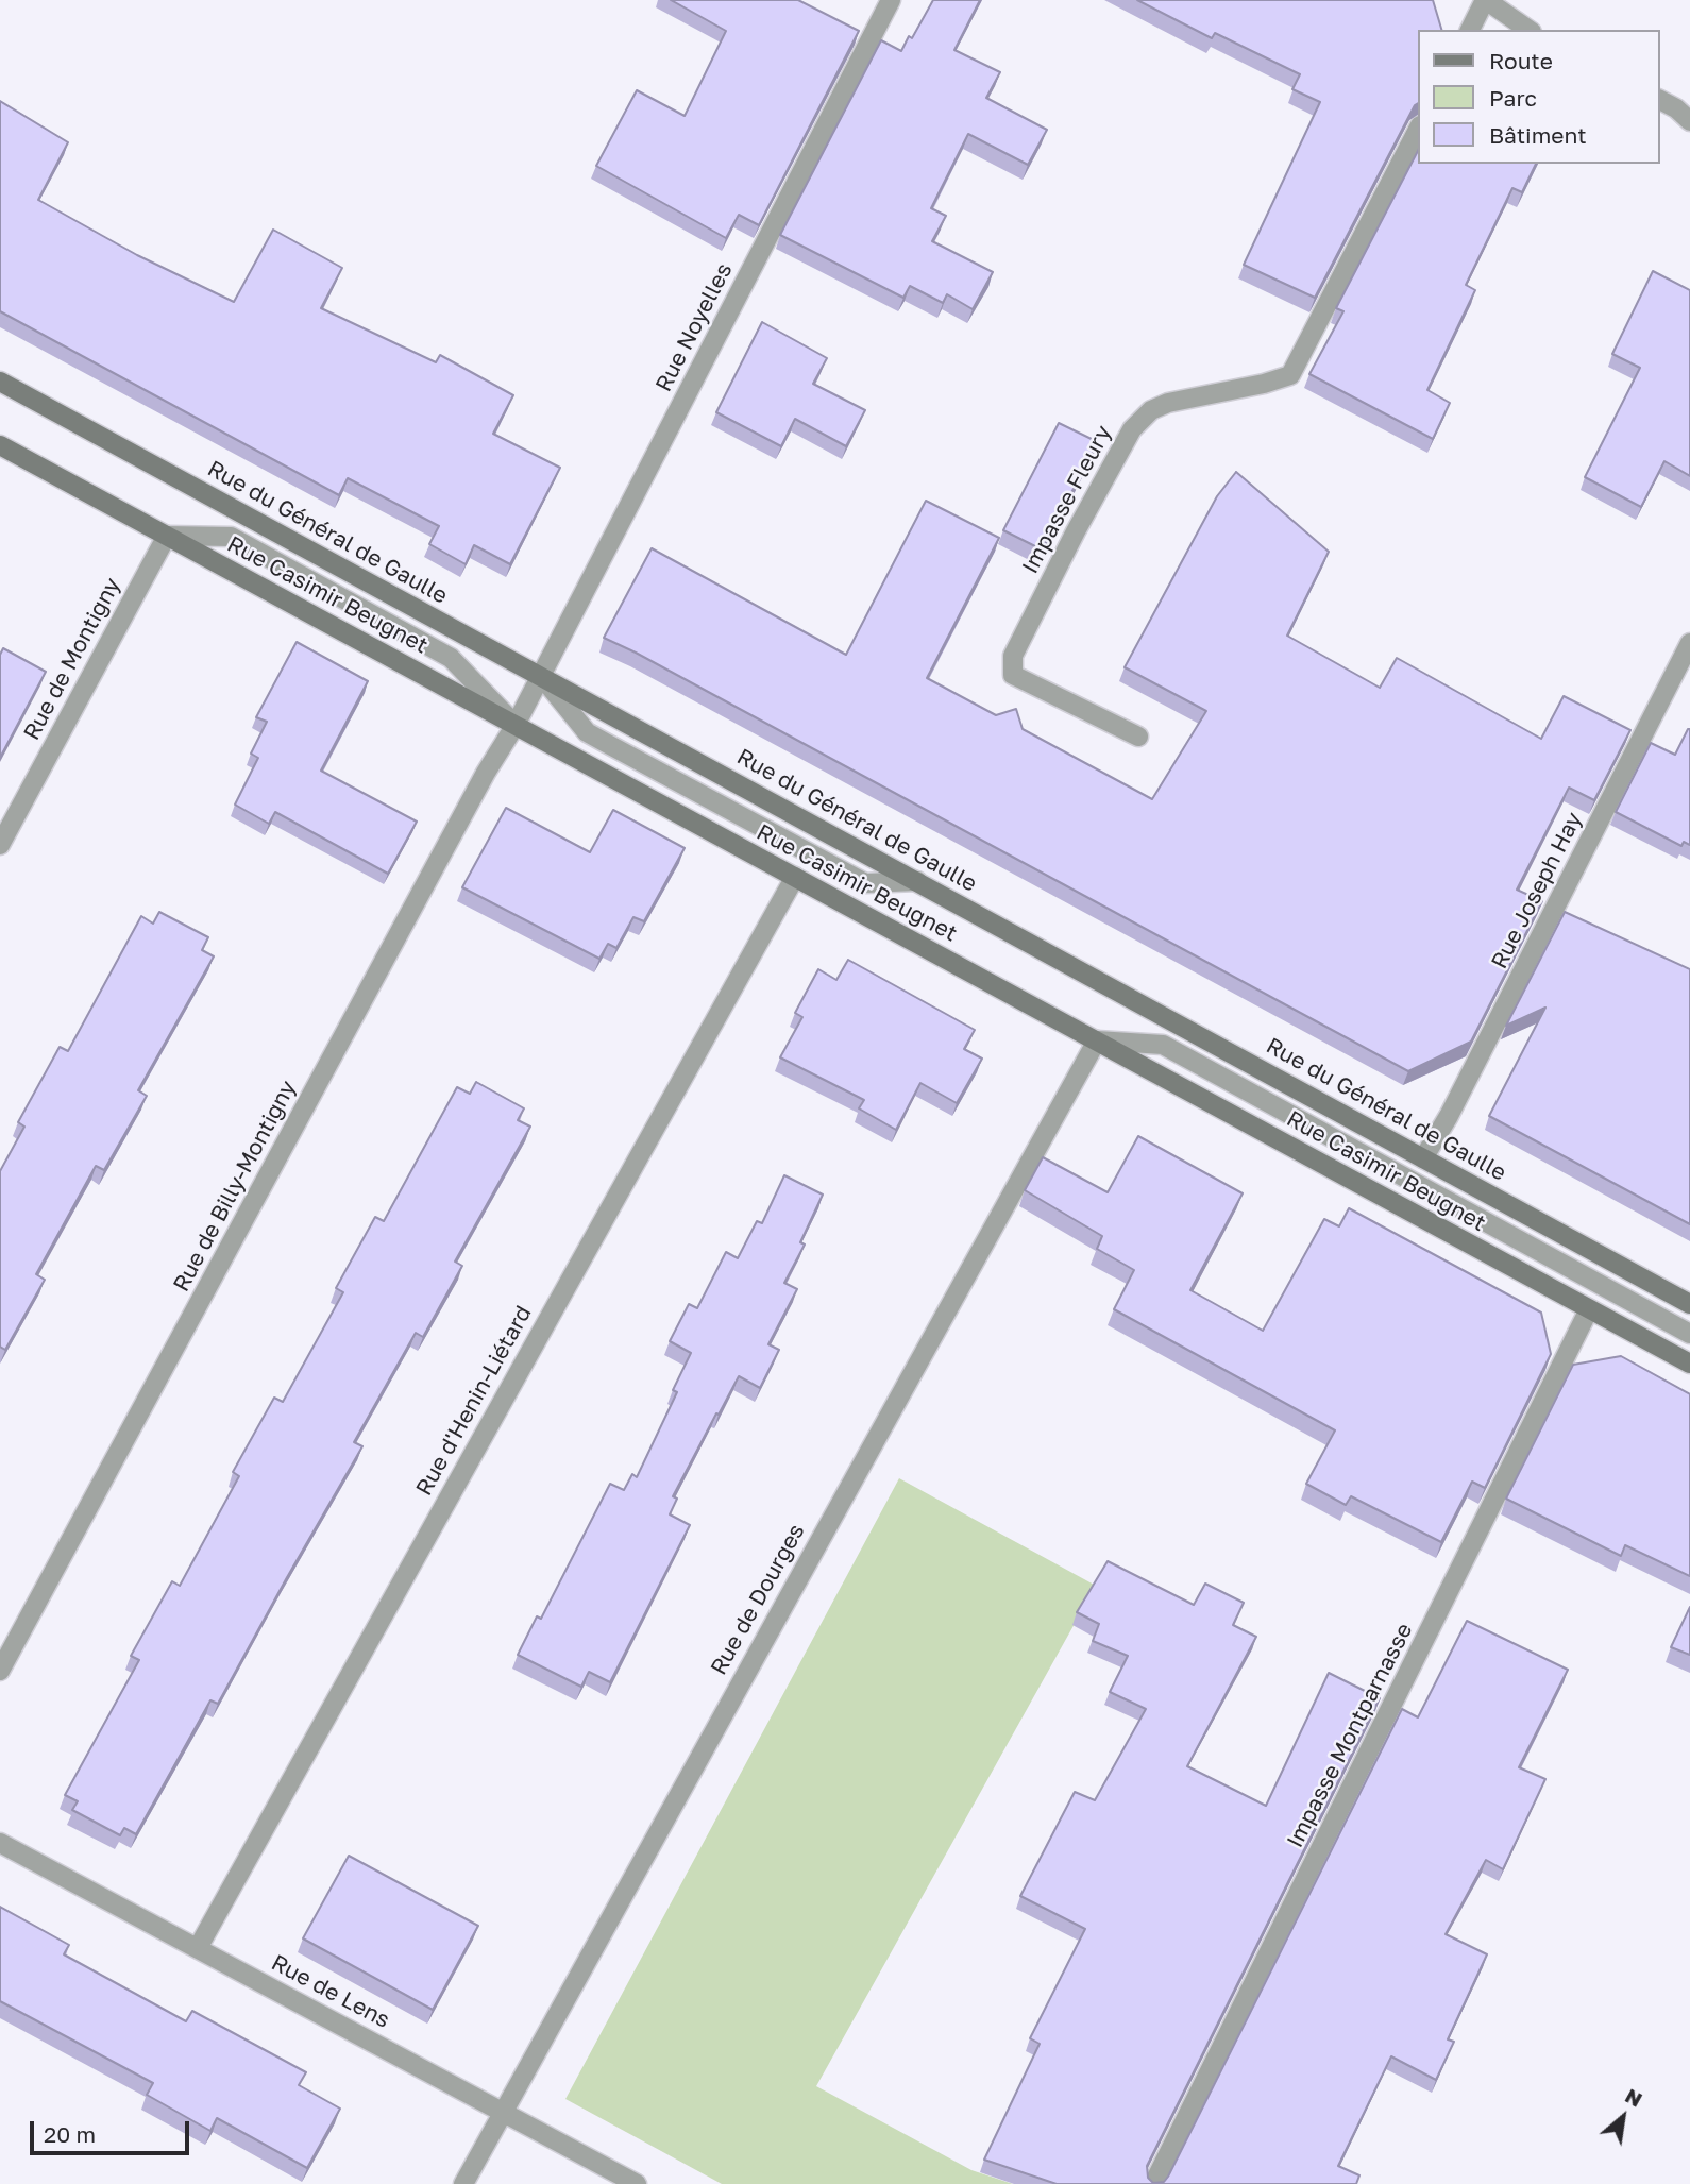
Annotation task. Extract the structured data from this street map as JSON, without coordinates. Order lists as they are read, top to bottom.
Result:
{
  "streets": {
    "main road": ["Rue du Général de Gaulle", "Rue Casimir Beugnet"],
    "street": [
      "Rue Noyelles",
      "Impasse Fleury",
      "Rue de Montigny",
      "Rue Joseph Hay",
      "Rue de Billy-Montigny",
      "Rue d'Henin-Liétard",
      "Rue de Dourges",
      "Impasse Montparnasse",
      "Rue de Lens"
    ]
  },
  "crossings": [
    ["Rue Noyelles", "Rue du Général de Gaulle"],
    ["Rue Noyelles", "Rue Casimir Beugnet"],
    ["Rue Noyelles", "Rue de Billy-Montigny"],
    ["Rue du Général de Gaulle", "Rue Joseph Hay"],
    ["Rue Casimir Beugnet", "Rue de Montigny"],
    ["Rue Casimir Beugnet", "Rue de Billy-Montigny"],
    ["Rue Casimir Beugnet", "Rue d'Henin-Liétard"],
    ["Rue Casimir Beugnet", "Rue de Dourges"],
    ["Rue Casimir Beugnet", "Impasse Montparnasse"],
    ["Rue d'Henin-Liétard", "Rue de Lens"],
    ["Rue de Dourges", "Rue de Lens"]
  ],
  "legend": ["Route", "Parc", "Bâtiment"],
  "scale_bar": "20 m",
  "north": "top right"
}
